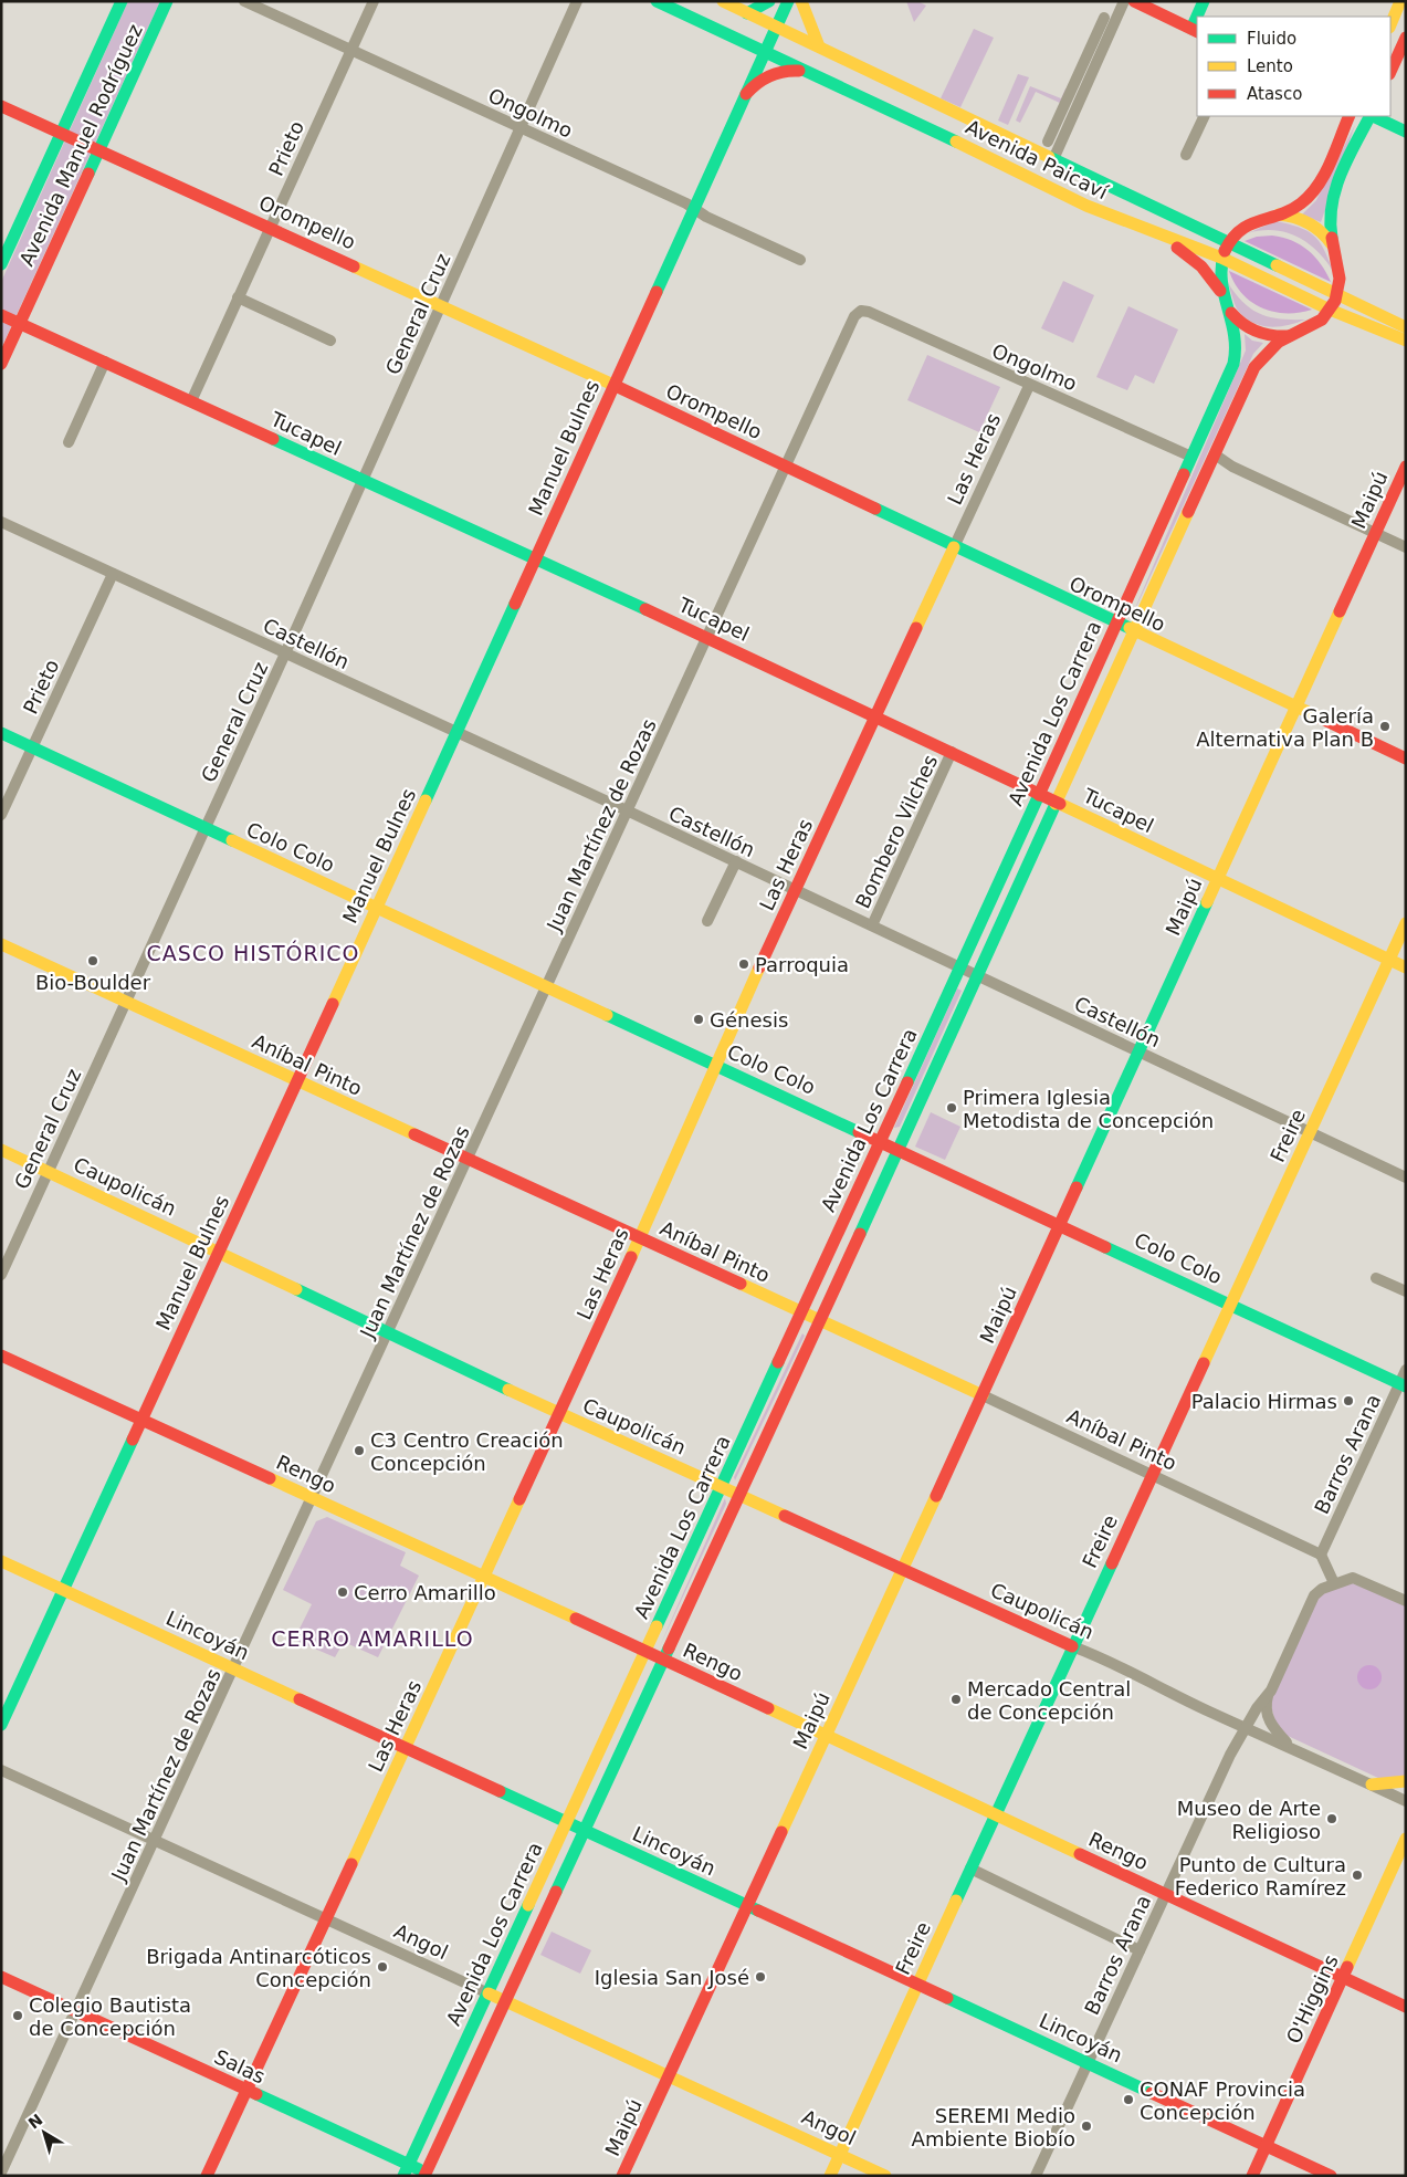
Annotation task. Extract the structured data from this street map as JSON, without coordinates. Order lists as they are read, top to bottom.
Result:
{
  "streets": {
    "main road": [
      "Avenida Manuel Rodríguez",
      "Avenida Paicaví",
      "Orompello",
      "Tucapel",
      "Manuel Bulnes",
      "Las Heras",
      "Maipú",
      "Avenida Los Carrera",
      "Colo Colo",
      "Aníbal Pinto",
      "Freire",
      "Caupolicán",
      "Rengo",
      "Lincoyán",
      "Angol",
      "O'Higgins",
      "Salas"
    ],
    "street": [
      "Ongolmo",
      "Prieto",
      "General Cruz",
      "Castellón",
      "Juan Martínez de Rozas",
      "Bombero Vilches",
      "Barros Arana"
    ]
  },
  "crossings": [
    ["Ongolmo", "Prieto"],
    ["Ongolmo", "General Cruz"],
    ["Ongolmo", "Manuel Bulnes"],
    ["Ongolmo", "Las Heras"],
    ["Ongolmo", "Avenida Los Carrera"],
    ["Ongolmo", "Juan Martínez de Rozas"],
    ["Avenida Manuel Rodríguez", "Orompello"],
    ["Avenida Manuel Rodríguez", "Tucapel"],
    ["Prieto", "Orompello"],
    ["Prieto", "Tucapel"],
    ["Prieto", "Castellón"],
    ["Prieto", "Colo Colo"],
    ["Avenida Paicaví", "Manuel Bulnes"],
    ["Avenida Paicaví", "Avenida Los Carrera"],
    ["Orompello", "General Cruz"],
    ["Orompello", "Manuel Bulnes"],
    ["Orompello", "Las Heras"],
    ["Orompello", "Maipú"],
    ["Orompello", "Avenida Los Carrera"],
    ["Orompello", "Juan Martínez de Rozas"],
    ["General Cruz", "Tucapel"],
    ["General Cruz", "Castellón"],
    ["General Cruz", "Colo Colo"],
    ["General Cruz", "Aníbal Pinto"],
    ["General Cruz", "Caupolicán"],
    ["Tucapel", "Manuel Bulnes"],
    ["Tucapel", "Las Heras"],
    ["Tucapel", "Maipú"],
    ["Tucapel", "Avenida Los Carrera"],
    ["Tucapel", "Juan Martínez de Rozas"],
    ["Tucapel", "Bombero Vilches"],
    ["Tucapel", "Freire"],
    ["Manuel Bulnes", "Castellón"],
    ["Manuel Bulnes", "Colo Colo"],
    ["Manuel Bulnes", "Aníbal Pinto"],
    ["Manuel Bulnes", "Caupolicán"],
    ["Manuel Bulnes", "Rengo"],
    ["Manuel Bulnes", "Lincoyán"],
    ["Las Heras", "Castellón"],
    ["Las Heras", "Colo Colo"],
    ["Las Heras", "Aníbal Pinto"],
    ["Las Heras", "Caupolicán"],
    ["Las Heras", "Rengo"],
    ["Las Heras", "Lincoyán"],
    ["Las Heras", "Angol"],
    ["Las Heras", "Salas"],
    ["Maipú", "Castellón"],
    ["Maipú", "Colo Colo"],
    ["Maipú", "Aníbal Pinto"],
    ["Maipú", "Caupolicán"],
    ["Maipú", "Rengo"],
    ["Maipú", "Lincoyán"],
    ["Maipú", "Angol"],
    ["Castellón", "Avenida Los Carrera"],
    ["Castellón", "Juan Martínez de Rozas"],
    ["Castellón", "Bombero Vilches"],
    ["Castellón", "Freire"],
    ["Avenida Los Carrera", "Colo Colo"],
    ["Avenida Los Carrera", "Aníbal Pinto"],
    ["Avenida Los Carrera", "Caupolicán"],
    ["Avenida Los Carrera", "Rengo"],
    ["Avenida Los Carrera", "Lincoyán"],
    ["Avenida Los Carrera", "Angol"],
    ["Avenida Los Carrera", "Salas"],
    ["Juan Martínez de Rozas", "Colo Colo"],
    ["Juan Martínez de Rozas", "Aníbal Pinto"],
    ["Juan Martínez de Rozas", "Caupolicán"],
    ["Juan Martínez de Rozas", "Rengo"],
    ["Juan Martínez de Rozas", "Lincoyán"],
    ["Juan Martínez de Rozas", "Angol"],
    ["Juan Martínez de Rozas", "Salas"],
    ["Colo Colo", "Freire"],
    ["Colo Colo", "Barros Arana"],
    ["Aníbal Pinto", "Freire"],
    ["Aníbal Pinto", "Barros Arana"],
    ["Freire", "Caupolicán"],
    ["Freire", "Rengo"],
    ["Freire", "Lincoyán"],
    ["Freire", "Angol"],
    ["Caupolicán", "Barros Arana"],
    ["Barros Arana", "Rengo"],
    ["Barros Arana", "Lincoyán"],
    ["Rengo", "O'Higgins"],
    ["Lincoyán", "O'Higgins"]
  ],
  "districts": ["CASCO HISTÓRICO", "CERRO AMARILLO"],
  "places": [
    "Galería Alternativa Plan B",
    "Bio-Boulder",
    "Parroquia",
    "Génesis",
    "Primera Iglesia Metodista de Concepción",
    "Palacio Hirmas",
    "C3 Centro Creación Concepción",
    "Cerro Amarillo",
    "Mercado Central de Concepción",
    "Museo de Arte Religioso",
    "Punto de Cultura Federico Ramírez",
    "Brigada Antinarcóticos Concepción",
    "Iglesia San José",
    "Colegio Bautista de Concepción",
    "CONAF Provincia Concepción",
    "SEREMI Medio Ambiente Biobío"
  ],
  "legend": ["Fluido", "Lento", "Atasco"],
  "north": "top left"
}
